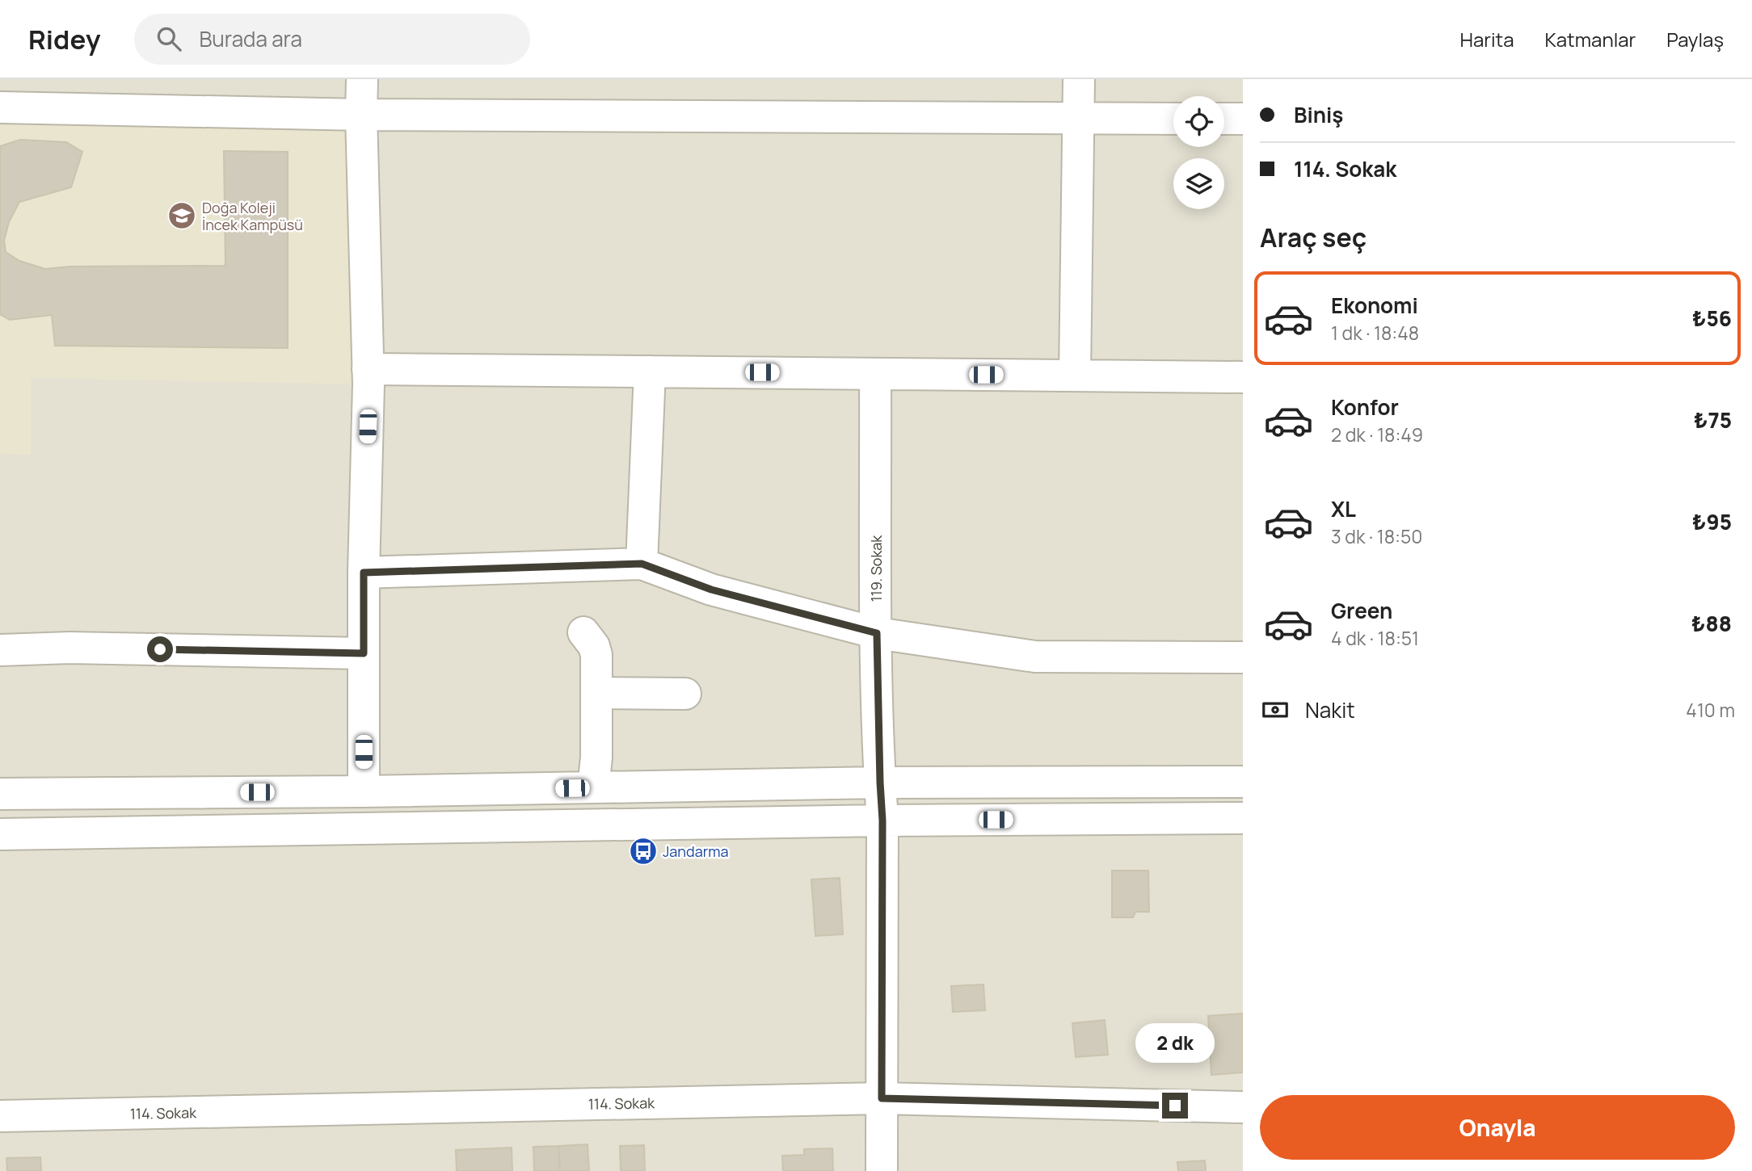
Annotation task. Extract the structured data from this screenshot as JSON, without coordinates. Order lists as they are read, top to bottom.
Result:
{
  "streets": {
    "street": ["119. Sokak", "114. Sokak"]
  },
  "crossings": [
    ["119. Sokak", "114. Sokak"]
  ],
  "places": {
    "school or university": ["Doğa Koleji İncek Kampüsü"],
    "bus stop": ["Jandarma"]
  },
  "page": {
    "header": "Ridey",
    "search": "Burada ara",
    "nav": ["Harita", "Katmanlar", "Paylaş"],
    "banner": ["Biniş", "114. Sokak"],
    "heading": "Araç seç",
    "list": [
      {
        "name": "Ekonomi",
        "note": "1 dk · 18:48",
        "value": "₺56"
      },
      {
        "name": "Konfor",
        "note": "2 dk · 18:49",
        "value": "₺75"
      },
      {
        "name": "XL",
        "note": "3 dk · 18:50",
        "value": "₺95"
      },
      {
        "name": "Green",
        "note": "4 dk · 18:51",
        "value": "₺88"
      }
    ],
    "pay": ["Nakit", "410 m"],
    "bubble": "2 dk",
    "buttons": "Onayla"
  }
}
